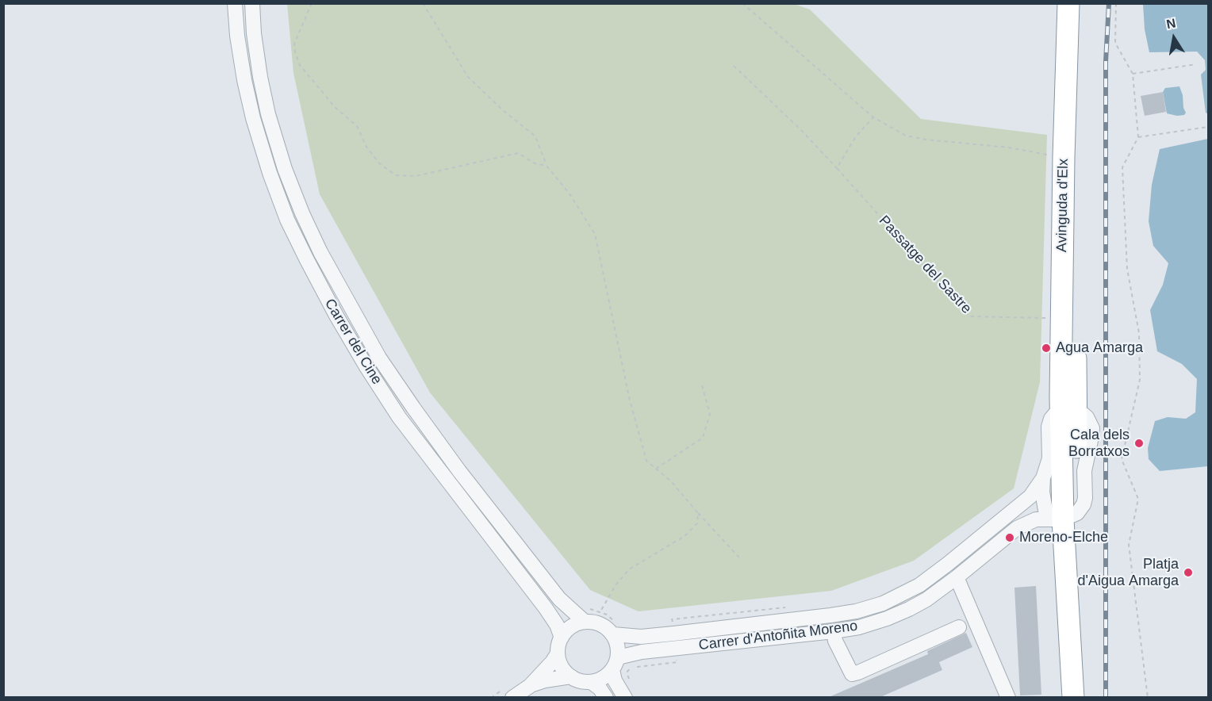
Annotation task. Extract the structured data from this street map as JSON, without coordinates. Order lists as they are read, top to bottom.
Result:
{
  "streets": {
    "highway": ["Avinguda d'Elx"],
    "street": ["Carrer del Cine", "Carrer d'Antoñita Moreno"],
    "path": ["Passatge del Sastre"]
  },
  "crossings": [
    ["Avinguda d'Elx", "Passatge del Sastre"],
    ["Avinguda d'Elx", "Carrer d'Antoñita Moreno"],
    ["Carrer del Cine", "Carrer d'Antoñita Moreno"]
  ],
  "places": [
    "Agua Amarga",
    "Cala dels Borratxos",
    "Moreno-Elche",
    "Platja d'Aigua Amarga"
  ],
  "north": "top"
}
